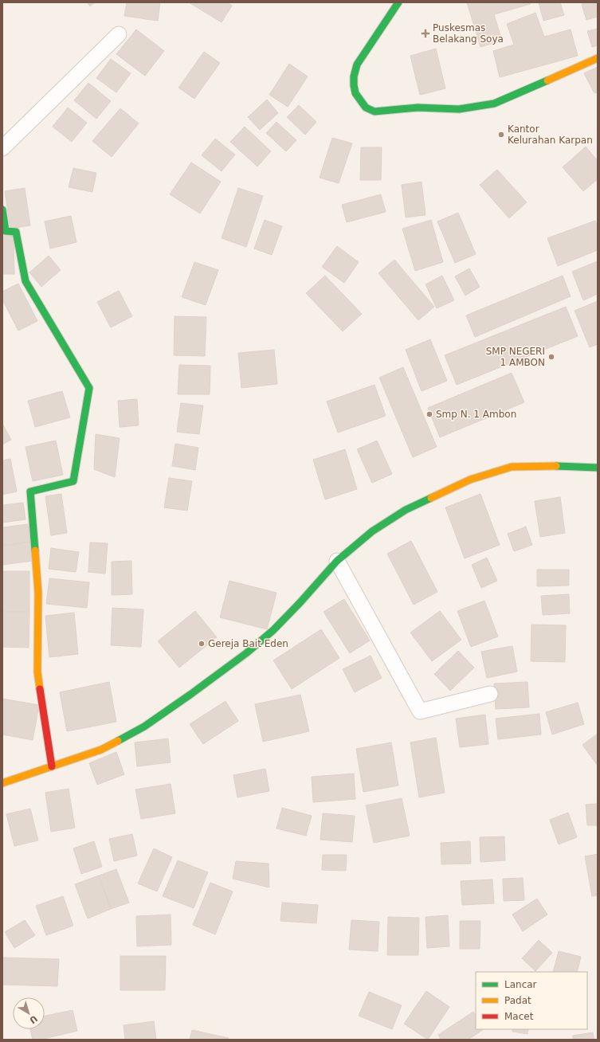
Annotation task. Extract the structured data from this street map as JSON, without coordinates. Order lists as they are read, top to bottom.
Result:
{
  "places": {
    "health": ["Puskesmas Belakang Soya"],
    "other": [
      "Kantor Kelurahan Karpan",
      "SMP NEGERI 1 AMBON",
      "Smp N. 1 Ambon",
      "Gereja Bait Eden"
    ]
  },
  "legend": ["Lancar", "Padat", "Macet"],
  "north": "bottom right"
}
